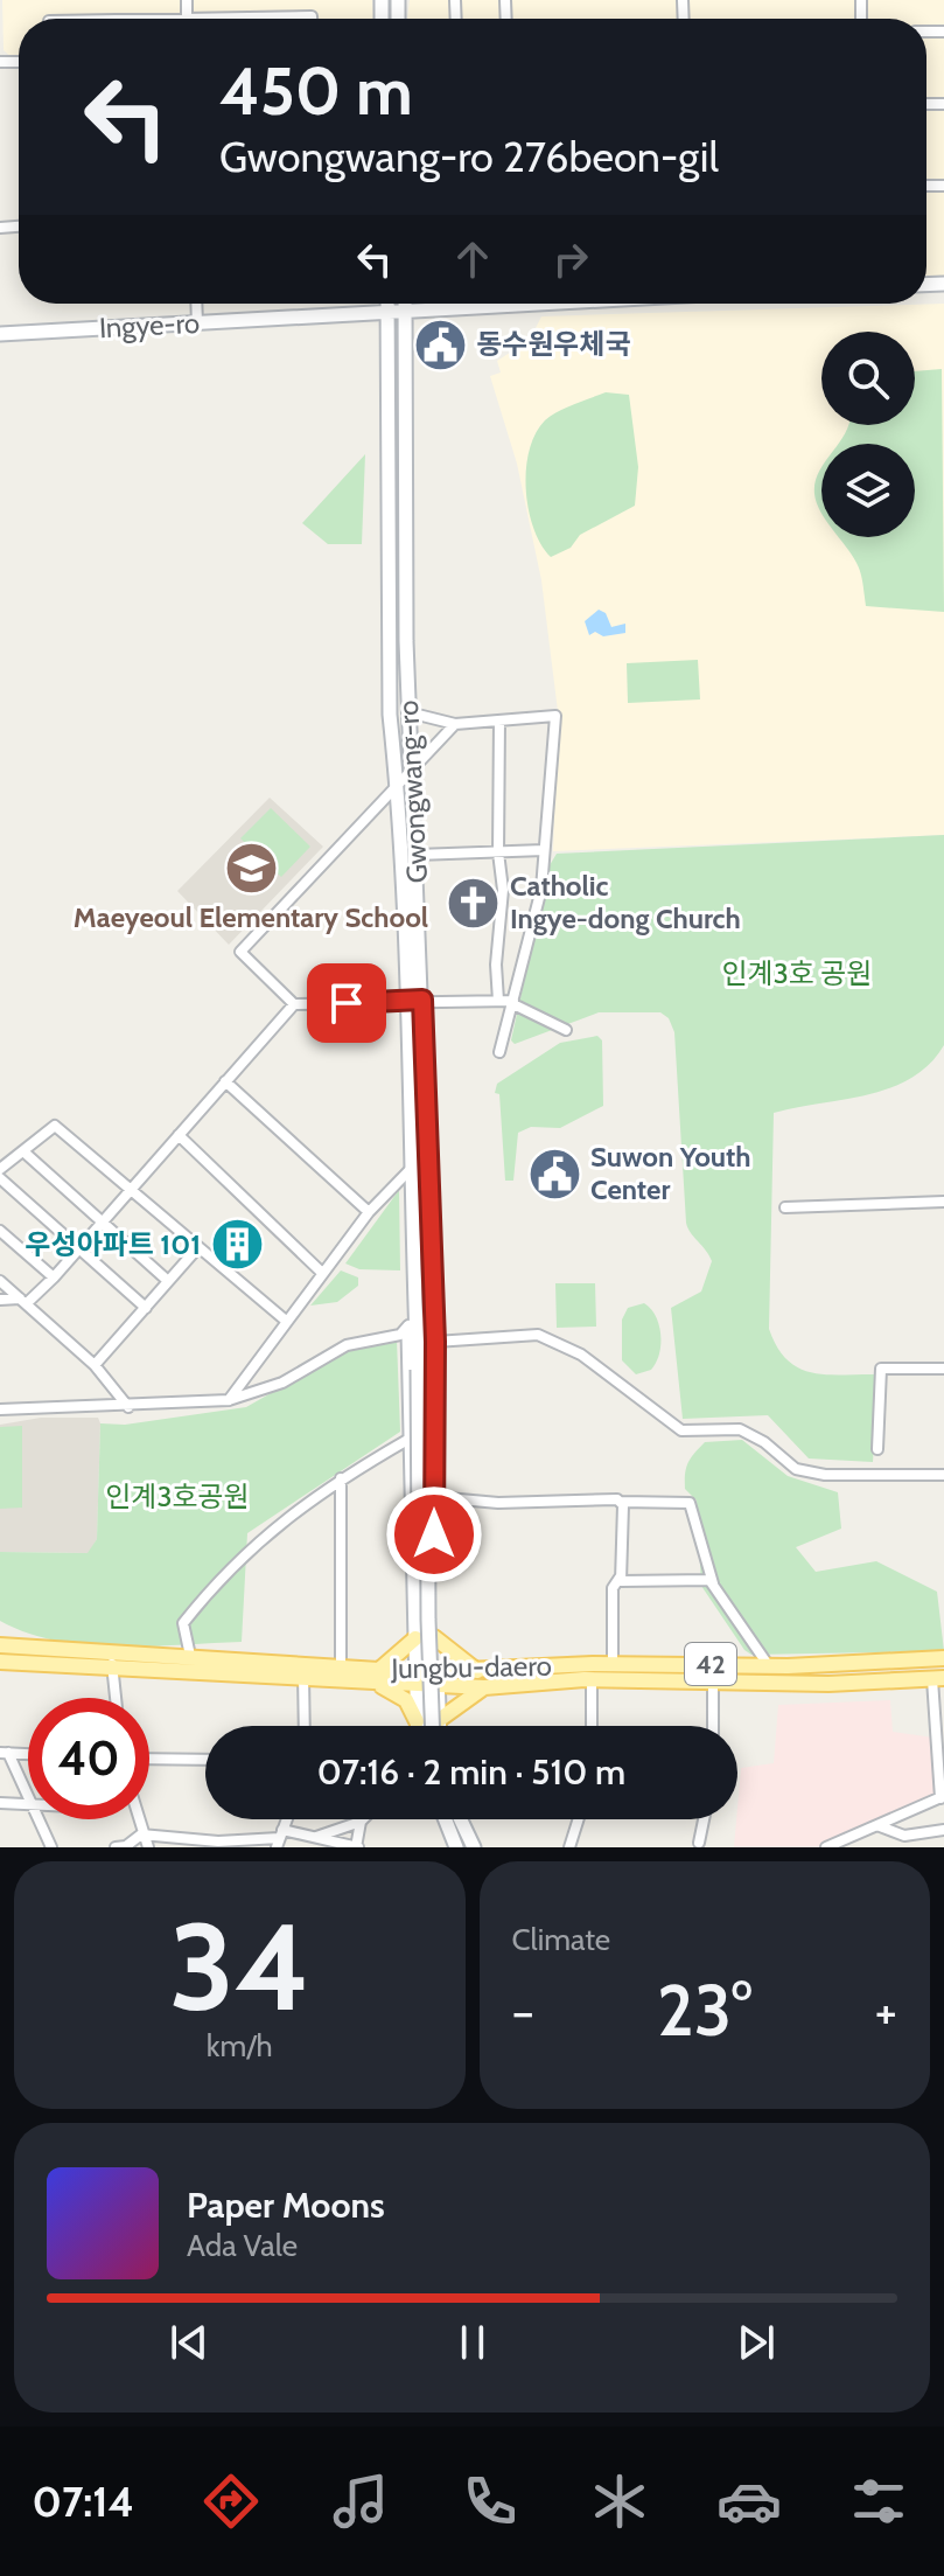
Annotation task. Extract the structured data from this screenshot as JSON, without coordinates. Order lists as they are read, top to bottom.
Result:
{
  "streets": {
    "main road": ["42", "Jungbu-daero"],
    "street": ["Ingye-ro", "Gwongwang-ro"]
  },
  "crossings": [
    ["Ingye-ro", "Gwongwang-ro"],
    ["Gwongwang-ro", "Jungbu-daero"]
  ],
  "parks": ["인계3호 공원", "인계3호공원"],
  "places": {
    "public building": ["동수원우체국", "Suwon Youth Center"],
    "school or university": ["Maeyeoul Elementary School"],
    "church": ["Catholic Ingye-dong Church"],
    "building": ["우성아파트 101"]
  },
  "page": {
    "turn": ["450 m", "Gwongwang-ro 276beon-gil"],
    "limit": "40",
    "trip": "07:16 · 2 min · 510 m",
    "tile": [
      ["34", "km/h"],
      "Climate"
    ],
    "heat": ["−", "23°", "+"],
    "song": ["Paper Moons", "Ada Vale"],
    "tabs": "07:14"
  }
}
